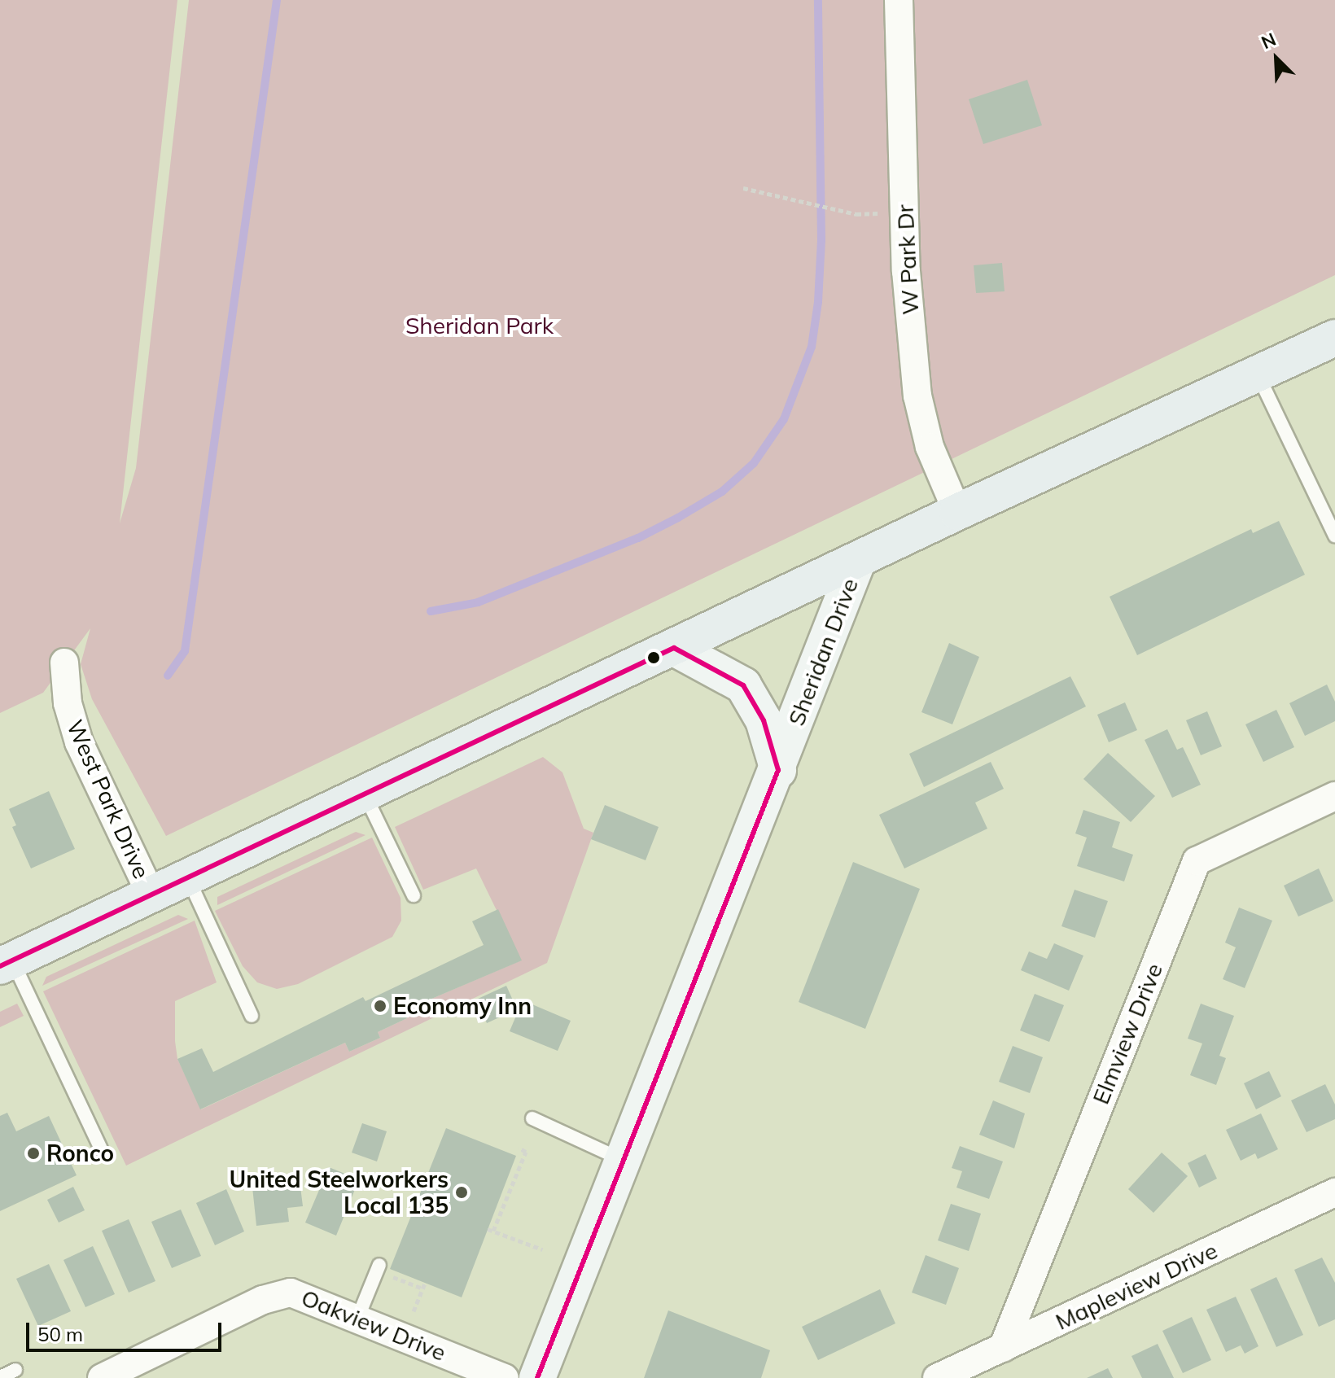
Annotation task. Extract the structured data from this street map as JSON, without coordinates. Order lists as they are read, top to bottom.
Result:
{
  "streets": {
    "main road": ["Sheridan Drive"],
    "street": [
      "W Park Dr",
      "West Park Drive",
      "Elmview Drive",
      "Mapleview Drive",
      "Oakview Drive"
    ]
  },
  "crossings": [
    ["W Park Dr", "Sheridan Drive"],
    ["Elmview Drive", "Mapleview Drive"]
  ],
  "parks": ["Sheridan Park"],
  "places": ["Economy Inn", "Ronco", "United Steelworkers Local 135"],
  "scale_bar": "50 m",
  "north": "top left"
}
